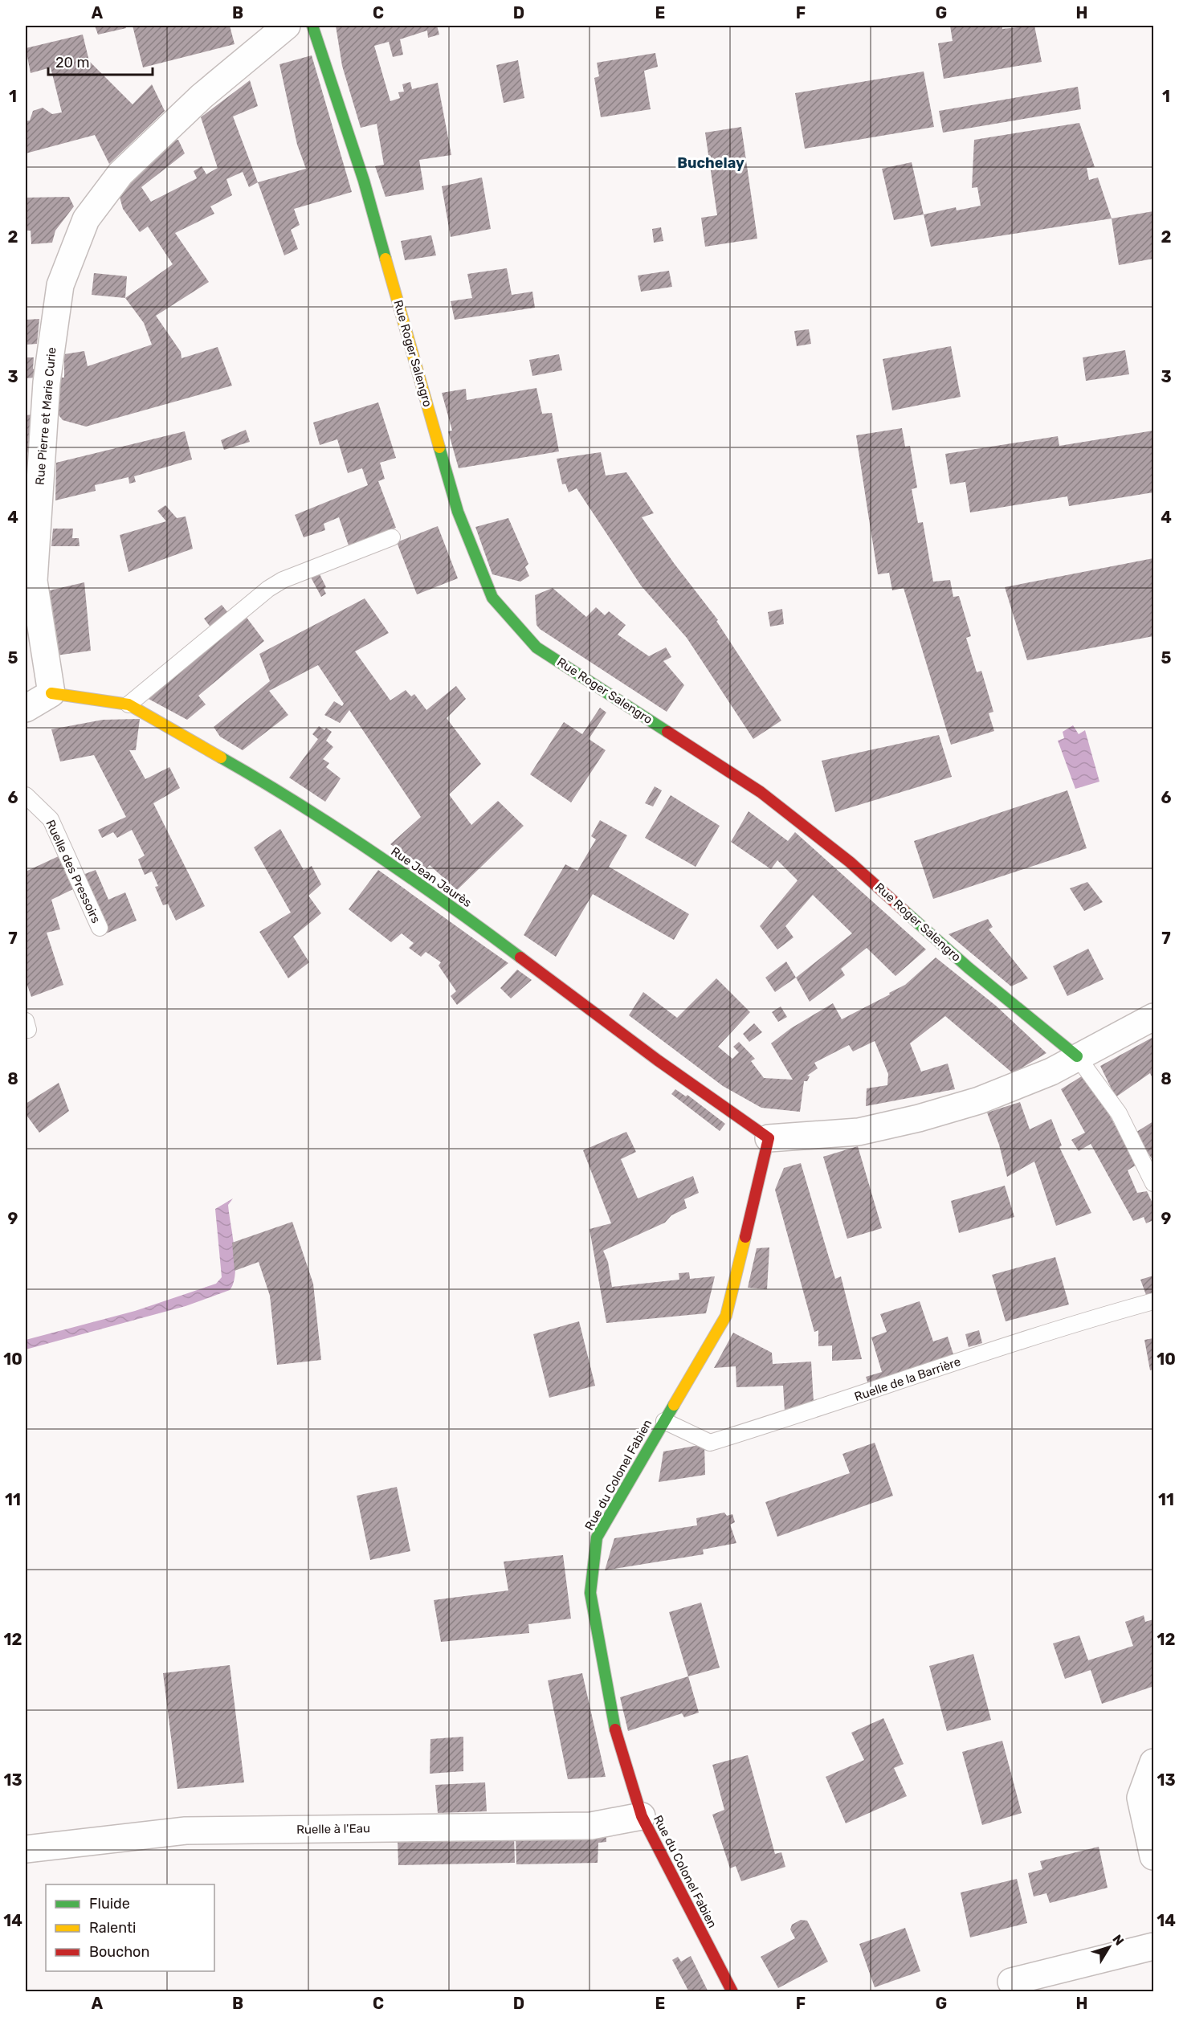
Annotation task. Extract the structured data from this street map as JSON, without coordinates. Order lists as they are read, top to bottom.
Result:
{
  "streets": {
    "street": [
      "Rue Roger Salengro",
      "Rue Pierre et Marie Curie",
      "Rue Jean Jaurès",
      "Rue du Colonel Fabien",
      "Ruelle à l'Eau"
    ],
    "lane": ["Ruelle des Pressoirs", "Ruelle de la Barrière"]
  },
  "crossings": [
    ["Rue Pierre et Marie Curie", "Rue Jean Jaurès"],
    ["Rue Jean Jaurès", "Rue du Colonel Fabien"],
    ["Ruelle de la Barrière", "Rue du Colonel Fabien"],
    ["Rue du Colonel Fabien", "Ruelle à l'Eau"]
  ],
  "districts": ["Buchelay"],
  "legend": ["Fluide", "Ralenti", "Bouchon"],
  "scale_bar": "20 m",
  "north": "top right",
  "grid": {
    "columns": [
      "A",
      "B",
      "C",
      "D",
      "E",
      "F",
      "G",
      "H"
    ],
    "rows": [
      "1",
      "2",
      "3",
      "4",
      "5",
      "6",
      "7",
      "8",
      "9",
      "10",
      "11",
      "12",
      "13",
      "14"
    ]
  }
}
